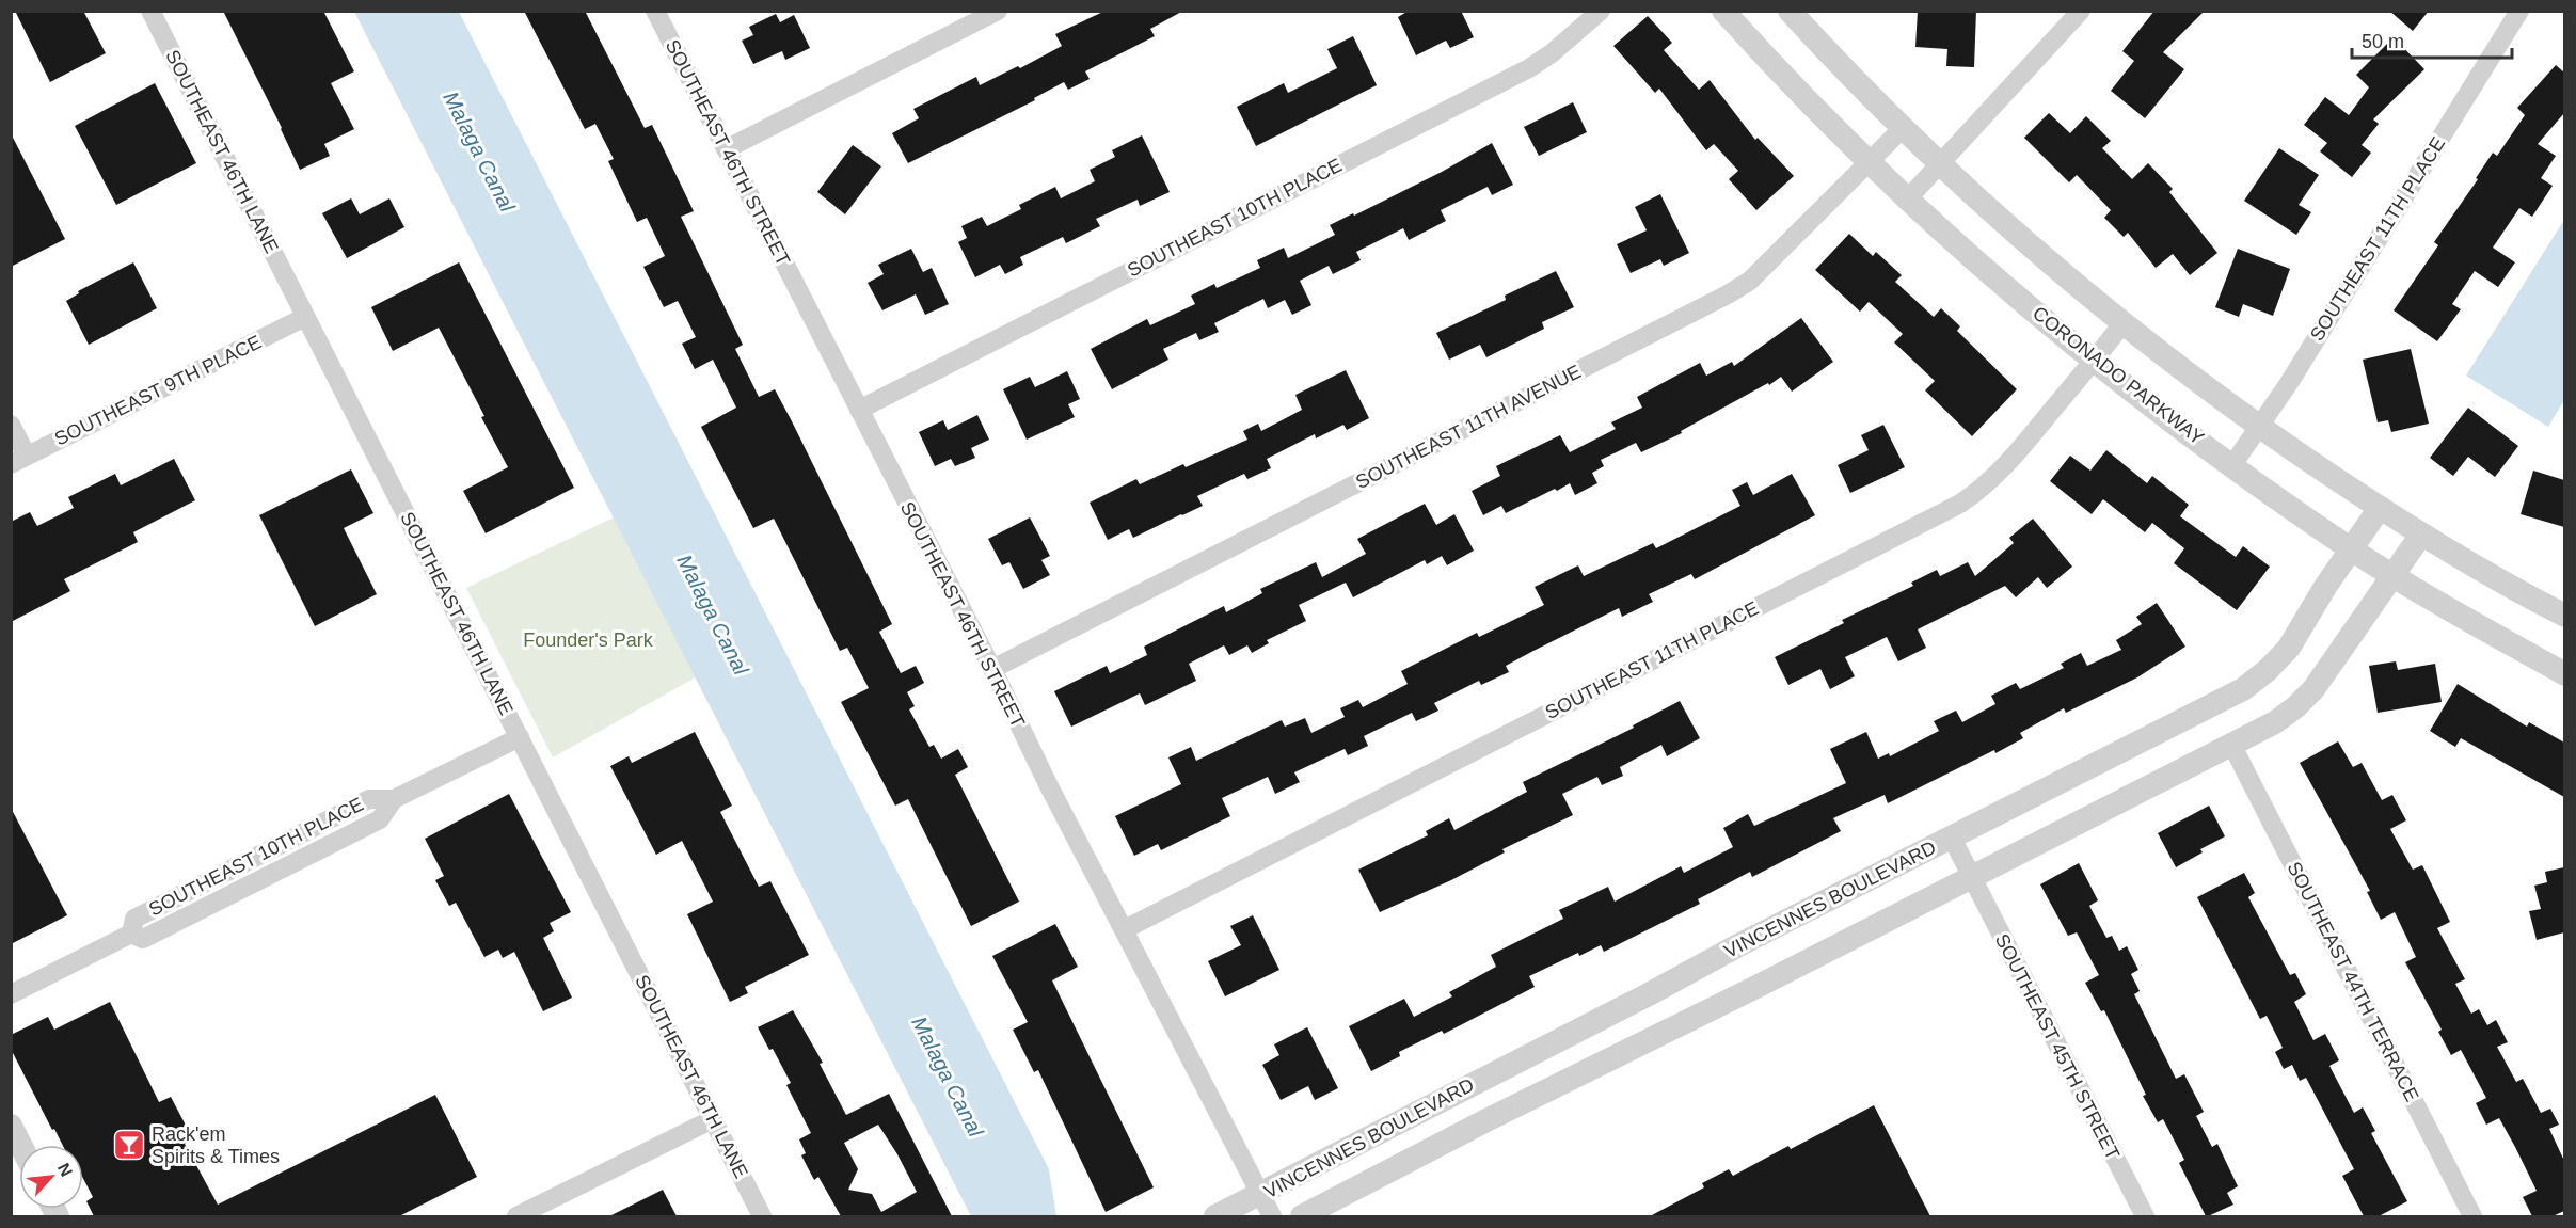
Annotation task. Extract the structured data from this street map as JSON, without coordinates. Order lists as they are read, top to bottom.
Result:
{
  "streets": {
    "street": [
      "SOUTHEAST 46TH LANE",
      "SOUTHEAST 46TH STREET",
      "SOUTHEAST 10TH PLACE",
      "SOUTHEAST 11TH PLACE",
      "CORONADO PARKWAY",
      "SOUTHEAST 9TH PLACE",
      "SOUTHEAST 11TH AVENUE",
      "VINCENNES BOULEVARD",
      "SOUTHEAST 44TH TERRACE",
      "SOUTHEAST 45TH STREET"
    ]
  },
  "crossings": [
    ["SOUTHEAST 46TH LANE", "SOUTHEAST 10TH PLACE"],
    ["SOUTHEAST 46TH LANE", "SOUTHEAST 9TH PLACE"],
    ["SOUTHEAST 46TH STREET", "SOUTHEAST 10TH PLACE"],
    ["SOUTHEAST 46TH STREET", "SOUTHEAST 11TH PLACE"],
    ["SOUTHEAST 46TH STREET", "SOUTHEAST 11TH AVENUE"],
    ["SOUTHEAST 46TH STREET", "VINCENNES BOULEVARD"],
    ["SOUTHEAST 11TH PLACE", "CORONADO PARKWAY"],
    ["CORONADO PARKWAY", "SOUTHEAST 11TH AVENUE"],
    ["CORONADO PARKWAY", "VINCENNES BOULEVARD"],
    ["VINCENNES BOULEVARD", "SOUTHEAST 44TH TERRACE"],
    ["VINCENNES BOULEVARD", "SOUTHEAST 45TH STREET"]
  ],
  "water": ["Malaga Canal"],
  "parks": ["Founder's Park"],
  "places": {
    "bar": ["Rack'em Spirits & Times"]
  },
  "scale_bar": "50 m",
  "north": "top right"
}
